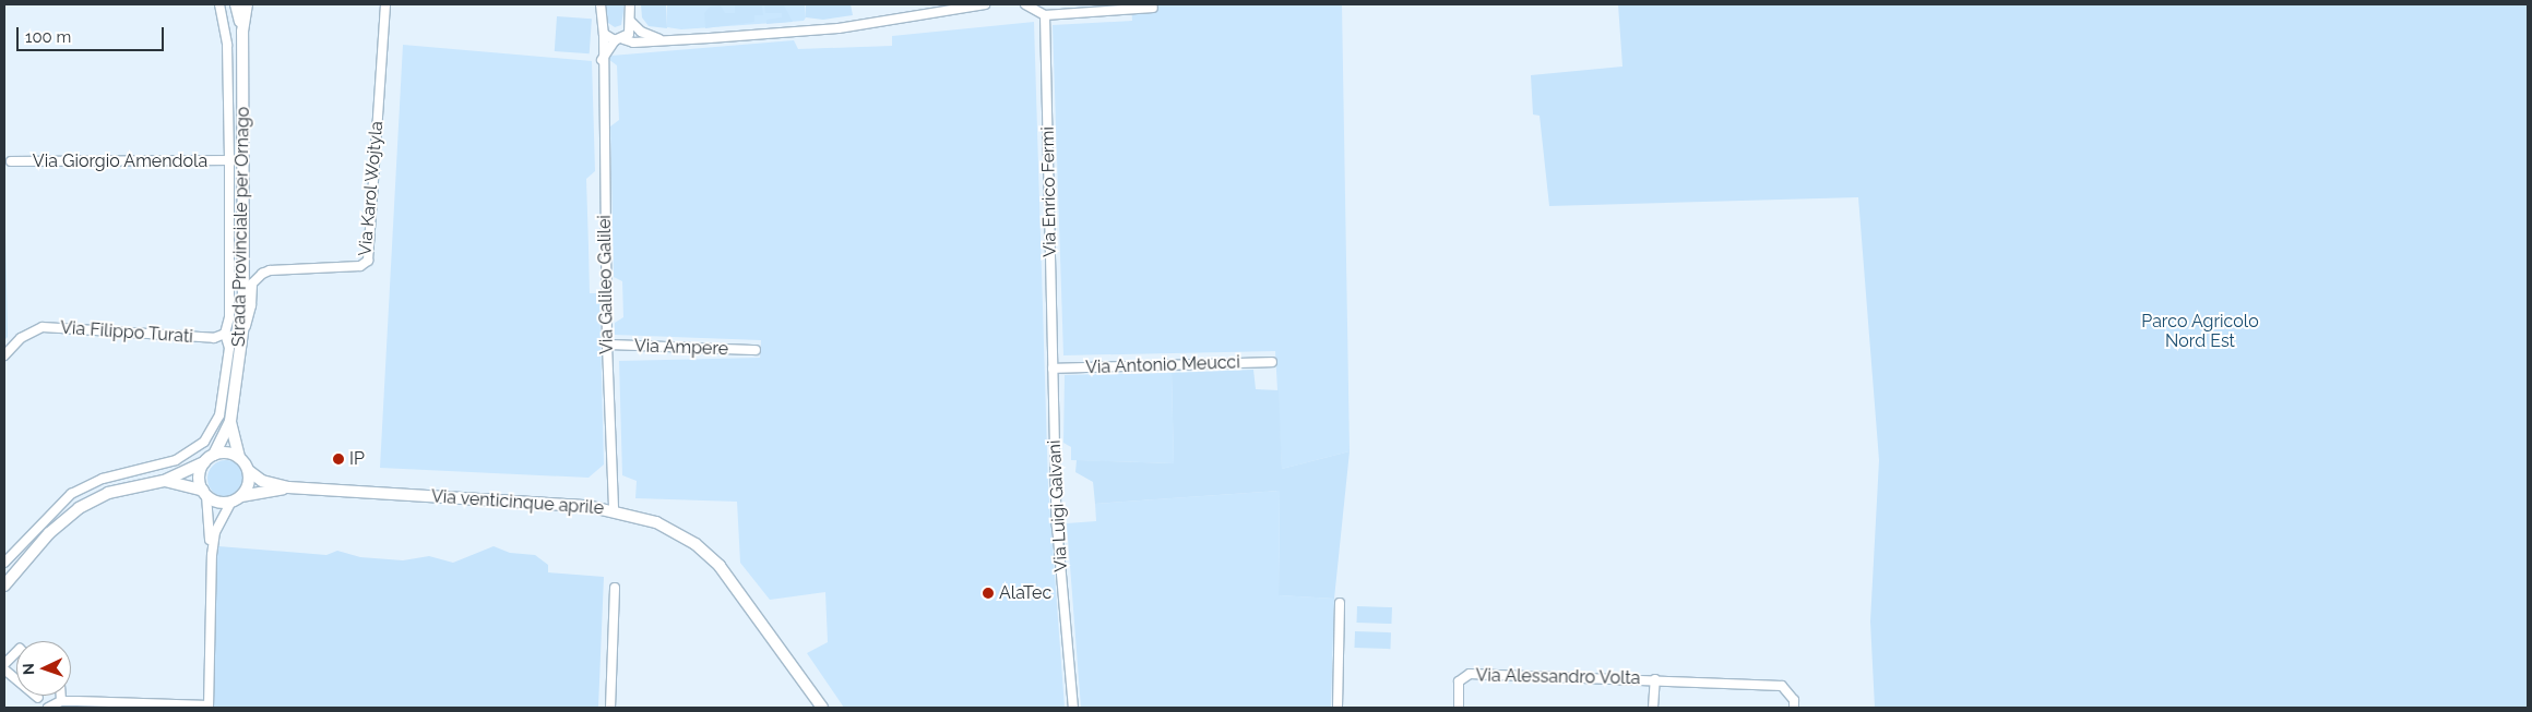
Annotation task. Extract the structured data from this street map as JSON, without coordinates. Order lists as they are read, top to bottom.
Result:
{
  "streets": {
    "street": [
      "Via Giorgio Amendola",
      "Via Karol Wojtyla",
      "Via Enrico Fermi",
      "Strada Provinciale per Ornago",
      "Via Galileo Galilei",
      "Via Filippo Turati",
      "Via Ampere",
      "Via Antonio Meucci",
      "Via venticinque aprile",
      "Via Luigi Galvani",
      "Via Alessandro Volta"
    ]
  },
  "crossings": [
    ["Via Karol Wojtyla", "Strada Provinciale per Ornago"],
    ["Via Enrico Fermi", "Via Antonio Meucci"],
    ["Via Enrico Fermi", "Via Luigi Galvani"],
    ["Strada Provinciale per Ornago", "Via venticinque aprile"],
    ["Via Galileo Galilei", "Via Ampere"],
    ["Via Galileo Galilei", "Via venticinque aprile"],
    ["Via Antonio Meucci", "Via Luigi Galvani"]
  ],
  "parks": ["Parco Agricolo Nord Est"],
  "places": ["IP", "AlaTec"],
  "scale_bar": "100 m",
  "north": "left"
}
